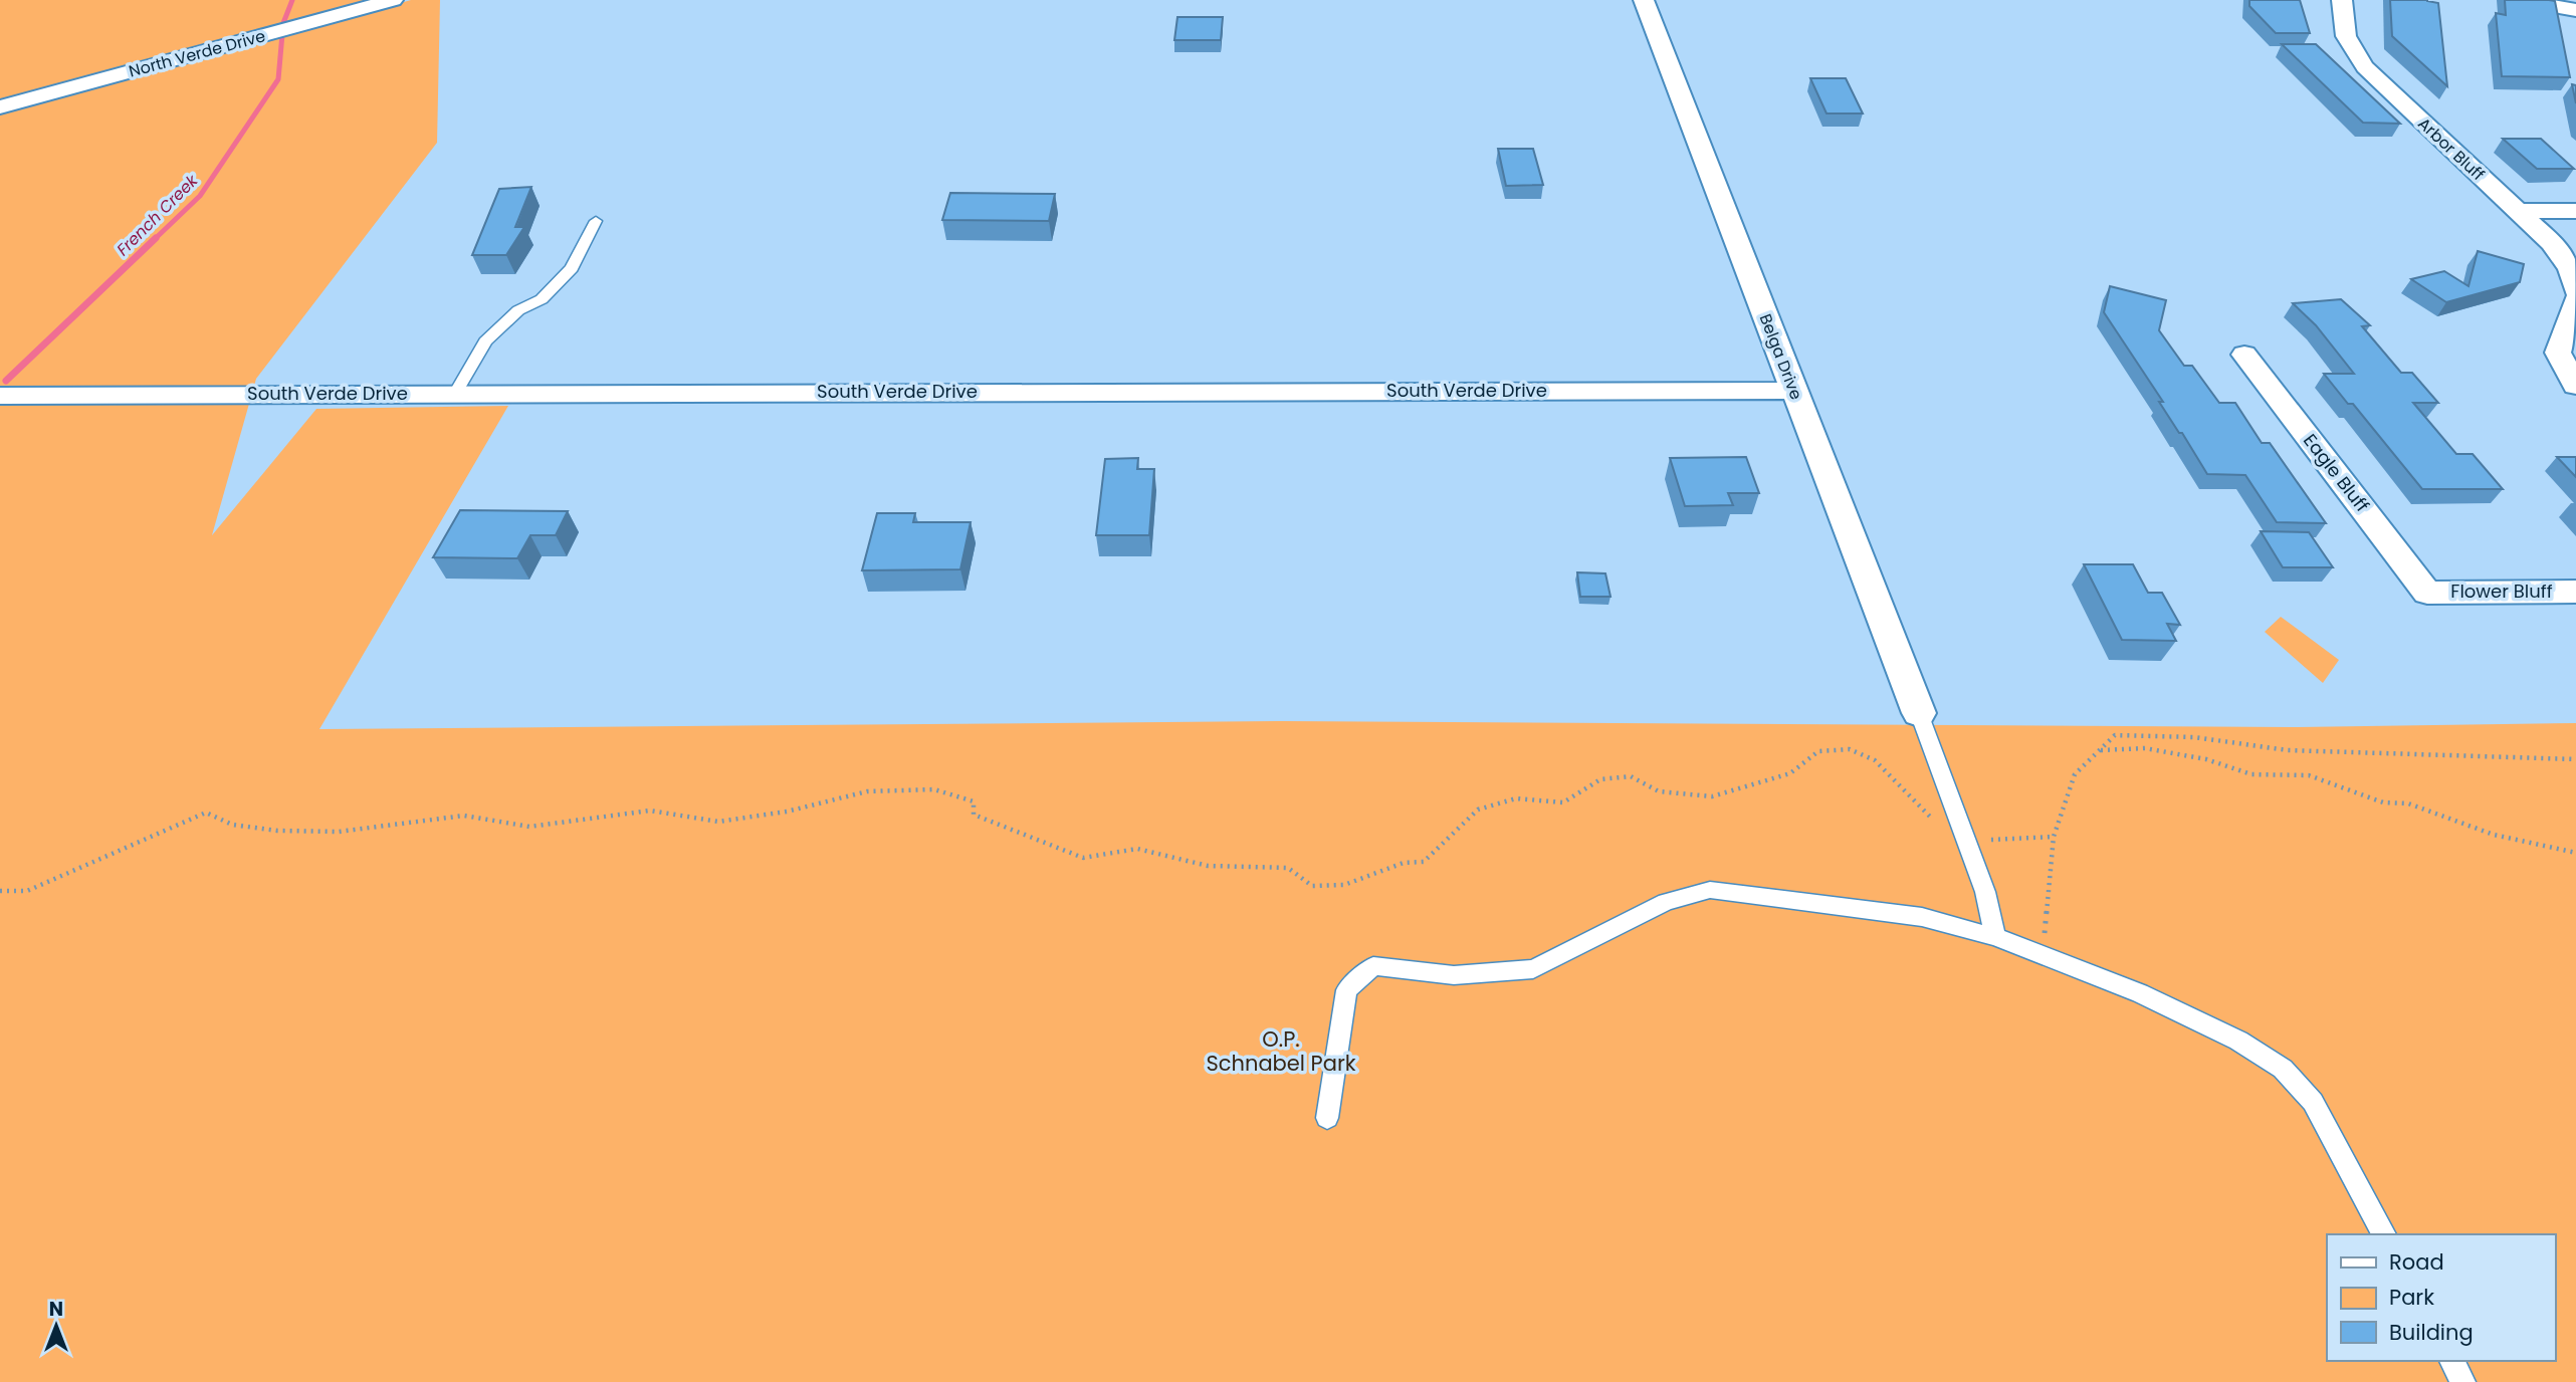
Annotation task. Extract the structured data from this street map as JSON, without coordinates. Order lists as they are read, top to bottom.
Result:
{
  "streets": {
    "street": [
      "North Verde Drive",
      "Arbor Bluff",
      "Belga Drive",
      "South Verde Drive",
      "Eagle Bluff",
      "Flower Bluff"
    ]
  },
  "crossings": [
    ["Belga Drive", "South Verde Drive"],
    ["Eagle Bluff", "Flower Bluff"]
  ],
  "water": ["French Creek"],
  "parks": ["O.P. Schnabel Park"],
  "legend": ["Road", "Park", "Building"],
  "north": "top"
}
